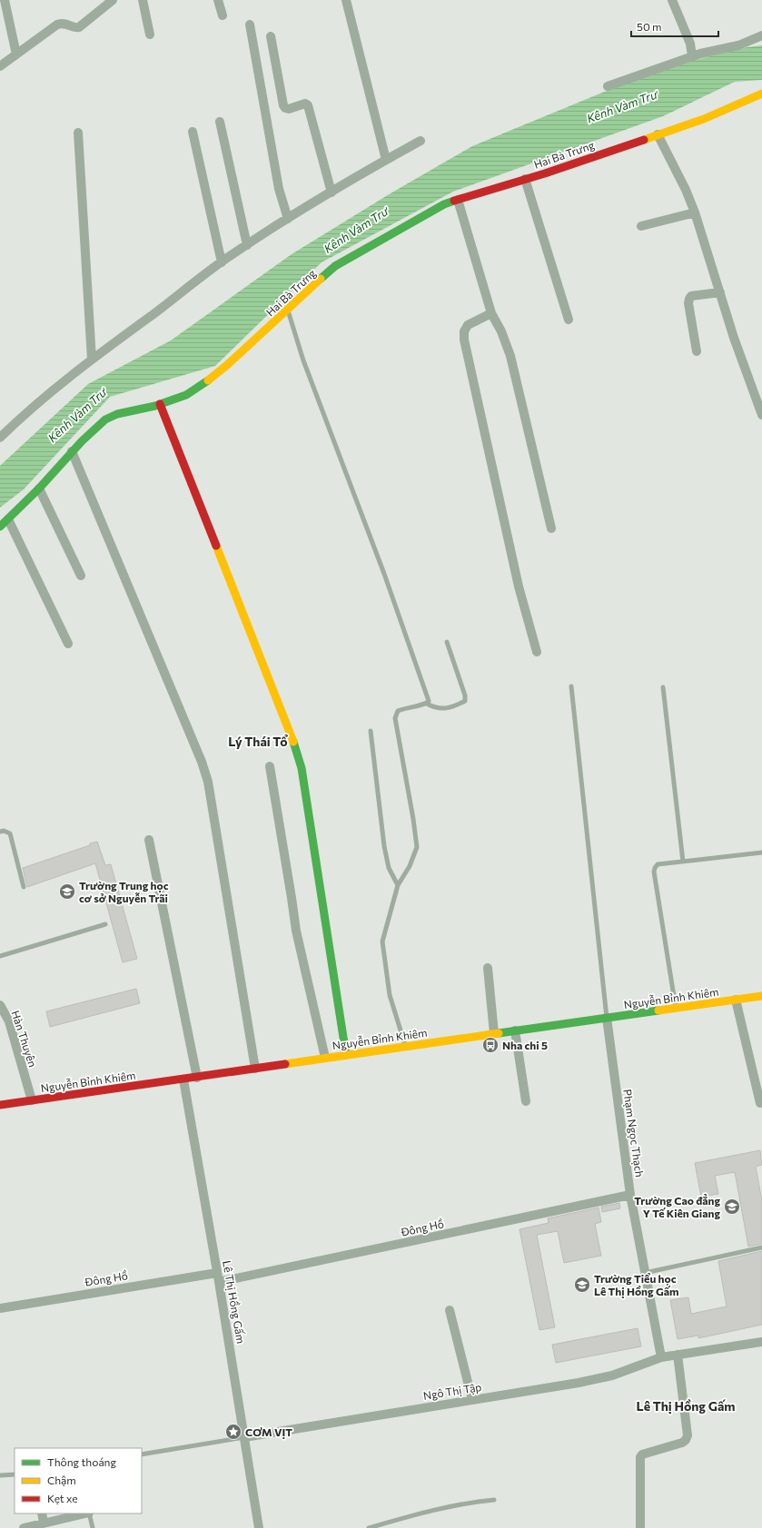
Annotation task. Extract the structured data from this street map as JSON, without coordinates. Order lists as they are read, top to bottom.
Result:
{
  "streets": {
    "street": [
      "Hai Bà Trưng",
      "Nguyễn Bỉnh Khiêm",
      "Hàn Thuyên",
      "Phạm Ngọc Thạch",
      "Đông Hồ",
      "Lê Thị Hồng Gấm",
      "Ngô Thị Tập"
    ]
  },
  "crossings": [
    ["Nguyễn Bỉnh Khiêm", "Hàn Thuyên"],
    ["Nguyễn Bỉnh Khiêm", "Phạm Ngọc Thạch"],
    ["Nguyễn Bỉnh Khiêm", "Lê Thị Hồng Gấm"],
    ["Phạm Ngọc Thạch", "Đông Hồ"],
    ["Phạm Ngọc Thạch", "Ngô Thị Tập"],
    ["Đông Hồ", "Lê Thị Hồng Gấm"],
    ["Lê Thị Hồng Gấm", "Ngô Thị Tập"]
  ],
  "districts": ["Lý Thái Tổ", "Lê Thị Hồng Gấm"],
  "water": ["Kênh Vàm Trư"],
  "places": {
    "school or university": ["Trường Trung học cơ sở Nguyễn Trãi", "Trường Cao đẳng Y Tế Kiên Giang", "Trường Tiểu học Lê Thị Hồng Gấm"],
    "bus stop": ["Nha chi 5"],
    "place": ["CƠM VỊT"]
  },
  "legend": ["Thông thoáng", "Chậm", "Kẹt xe"],
  "scale_bar": "50 m"
}
